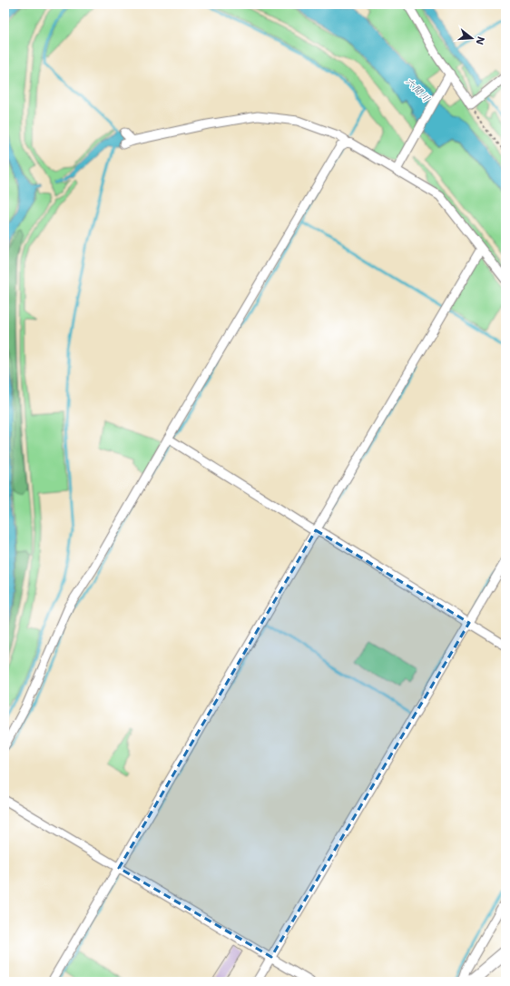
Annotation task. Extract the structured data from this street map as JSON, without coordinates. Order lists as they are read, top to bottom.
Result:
{
  "water": ["六間川"],
  "north": "right"
}
